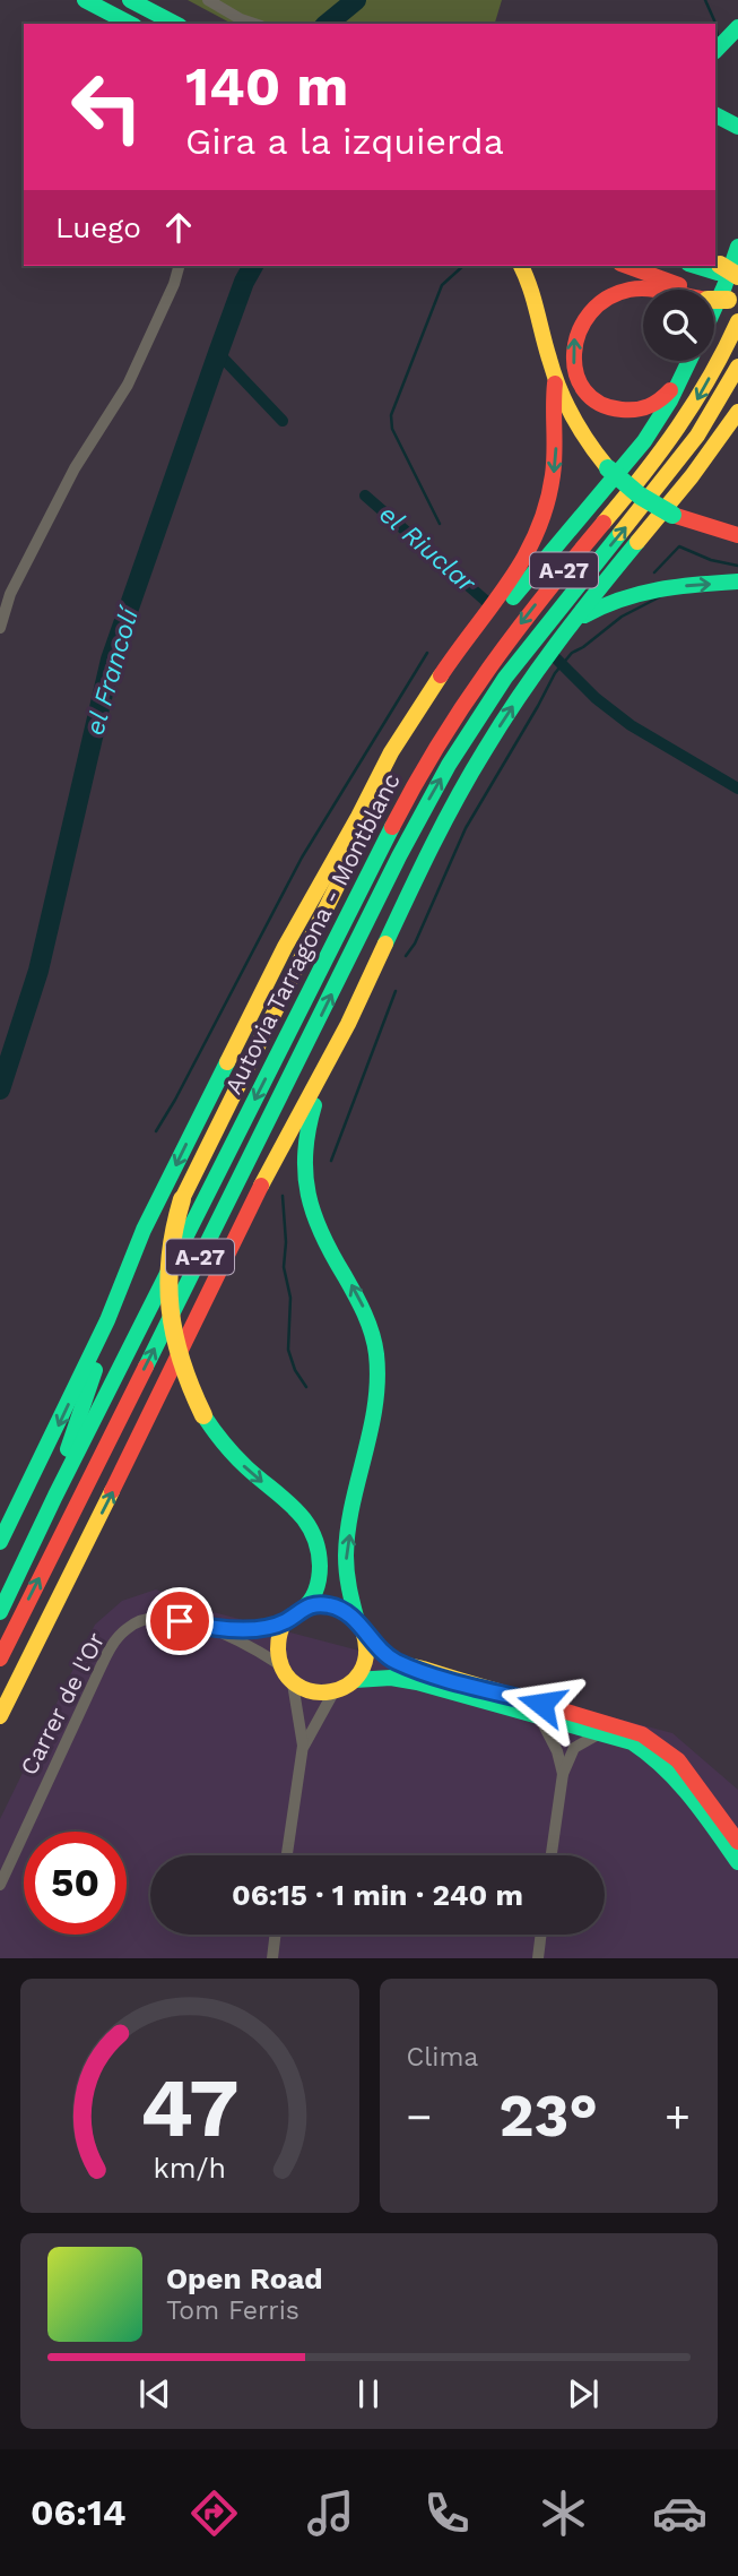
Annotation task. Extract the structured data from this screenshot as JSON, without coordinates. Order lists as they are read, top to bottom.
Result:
{
  "streets": {
    "main road": ["A-27", "Autovia Tarragona - Montblanc"],
    "street": ["Carrer de l'Or"]
  },
  "water": ["el Riuclar", "el Francolí"],
  "page": {
    "turn": ["140 m", "Gira a la izquierda"],
    "then": "Luego",
    "limit": "50",
    "trip": "06:15 · 1 min · 240 m",
    "tile": "Clima",
    "heat": ["−", "23°", "+"],
    "song": ["Open Road", "Tom Ferris"],
    "tabs": "06:14",
    "gauge": ["47", "km/h"]
  }
}
